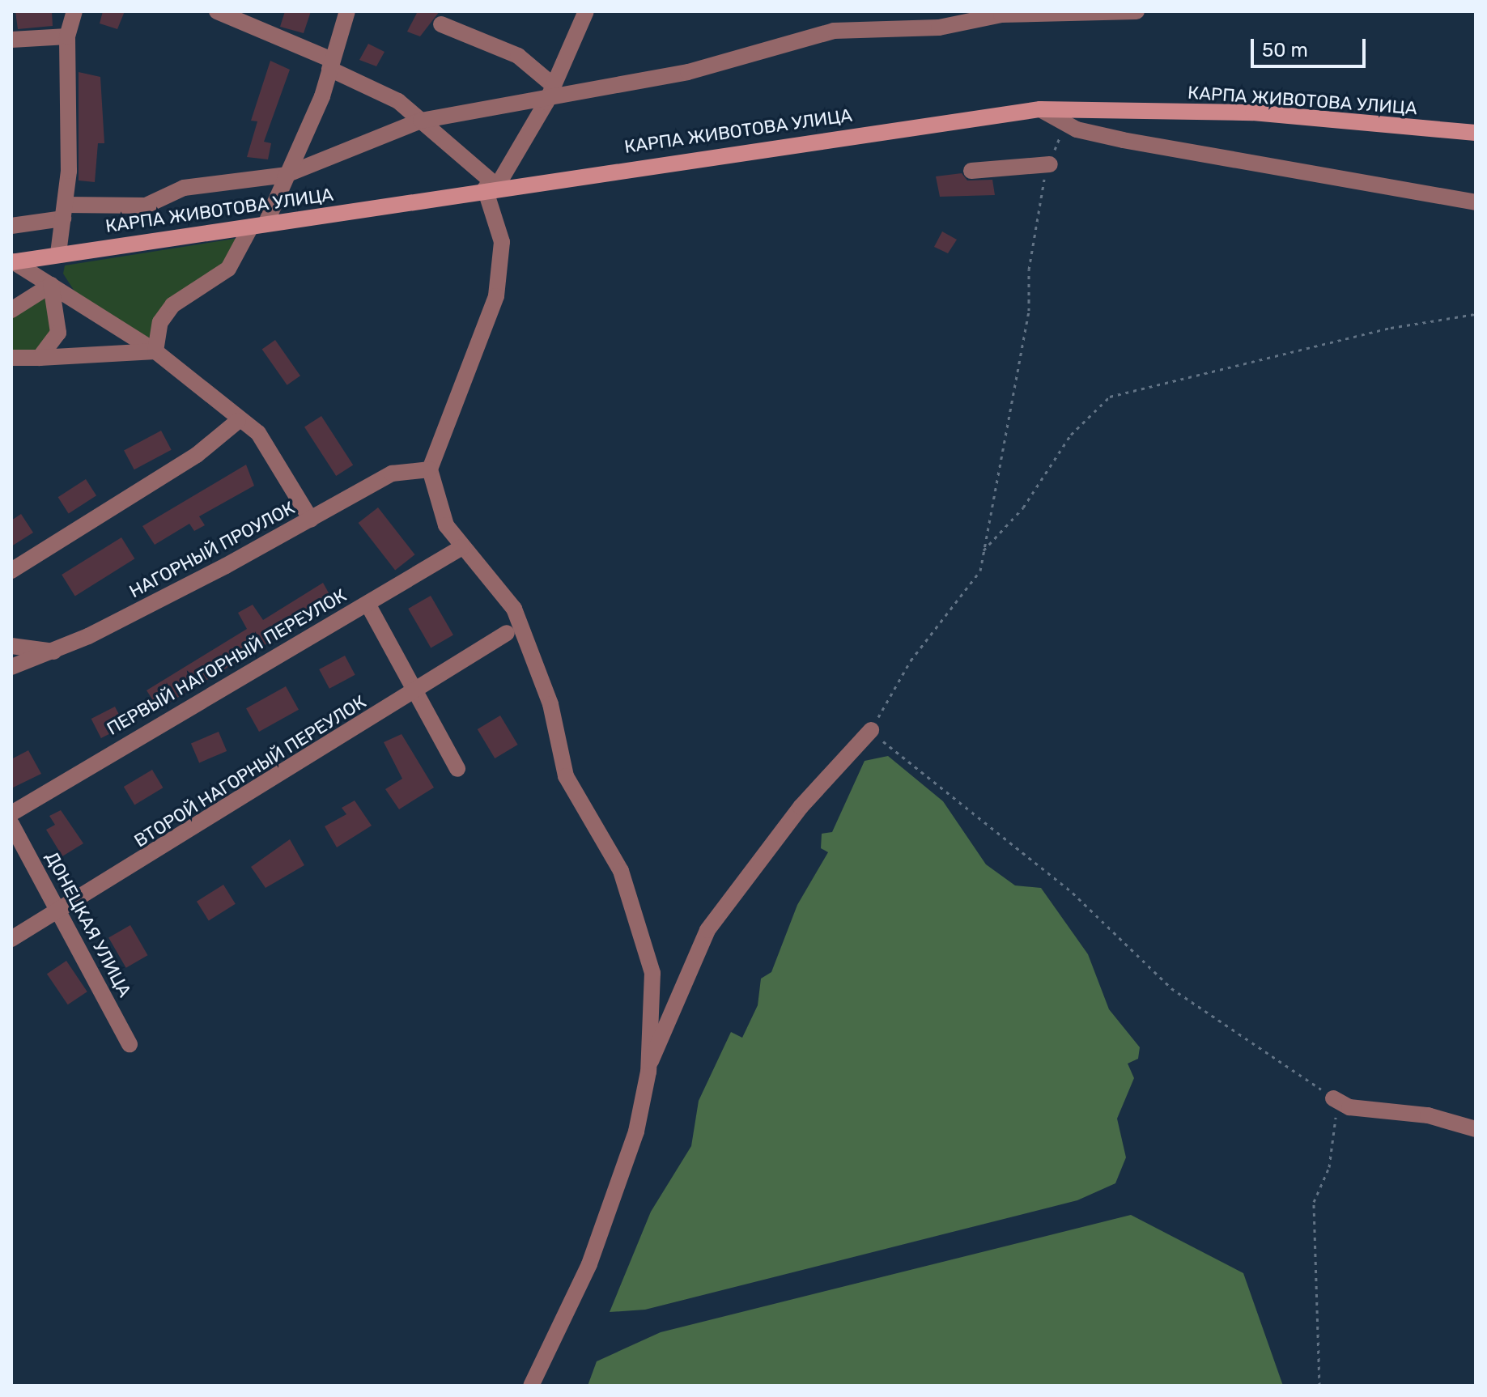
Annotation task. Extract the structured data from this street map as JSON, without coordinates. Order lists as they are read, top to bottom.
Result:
{
  "streets": {
    "main road": ["КАРПА ЖИВОТОВА УЛИЦА"],
    "street": [
      "НАГОРНЫЙ ПРОУЛОК",
      "ПЕРВЫЙ НАГОРНЫЙ ПЕРЕУЛОК",
      "ВТОРОЙ НАГОРНЫЙ ПЕРЕУЛОК",
      "ДОНЕЦКАЯ УЛИЦА"
    ]
  },
  "crossings": [
    ["ВТОРОЙ НАГОРНЫЙ ПЕРЕУЛОК", "ДОНЕЦКАЯ УЛИЦА"]
  ],
  "scale_bar": "50 m"
}
